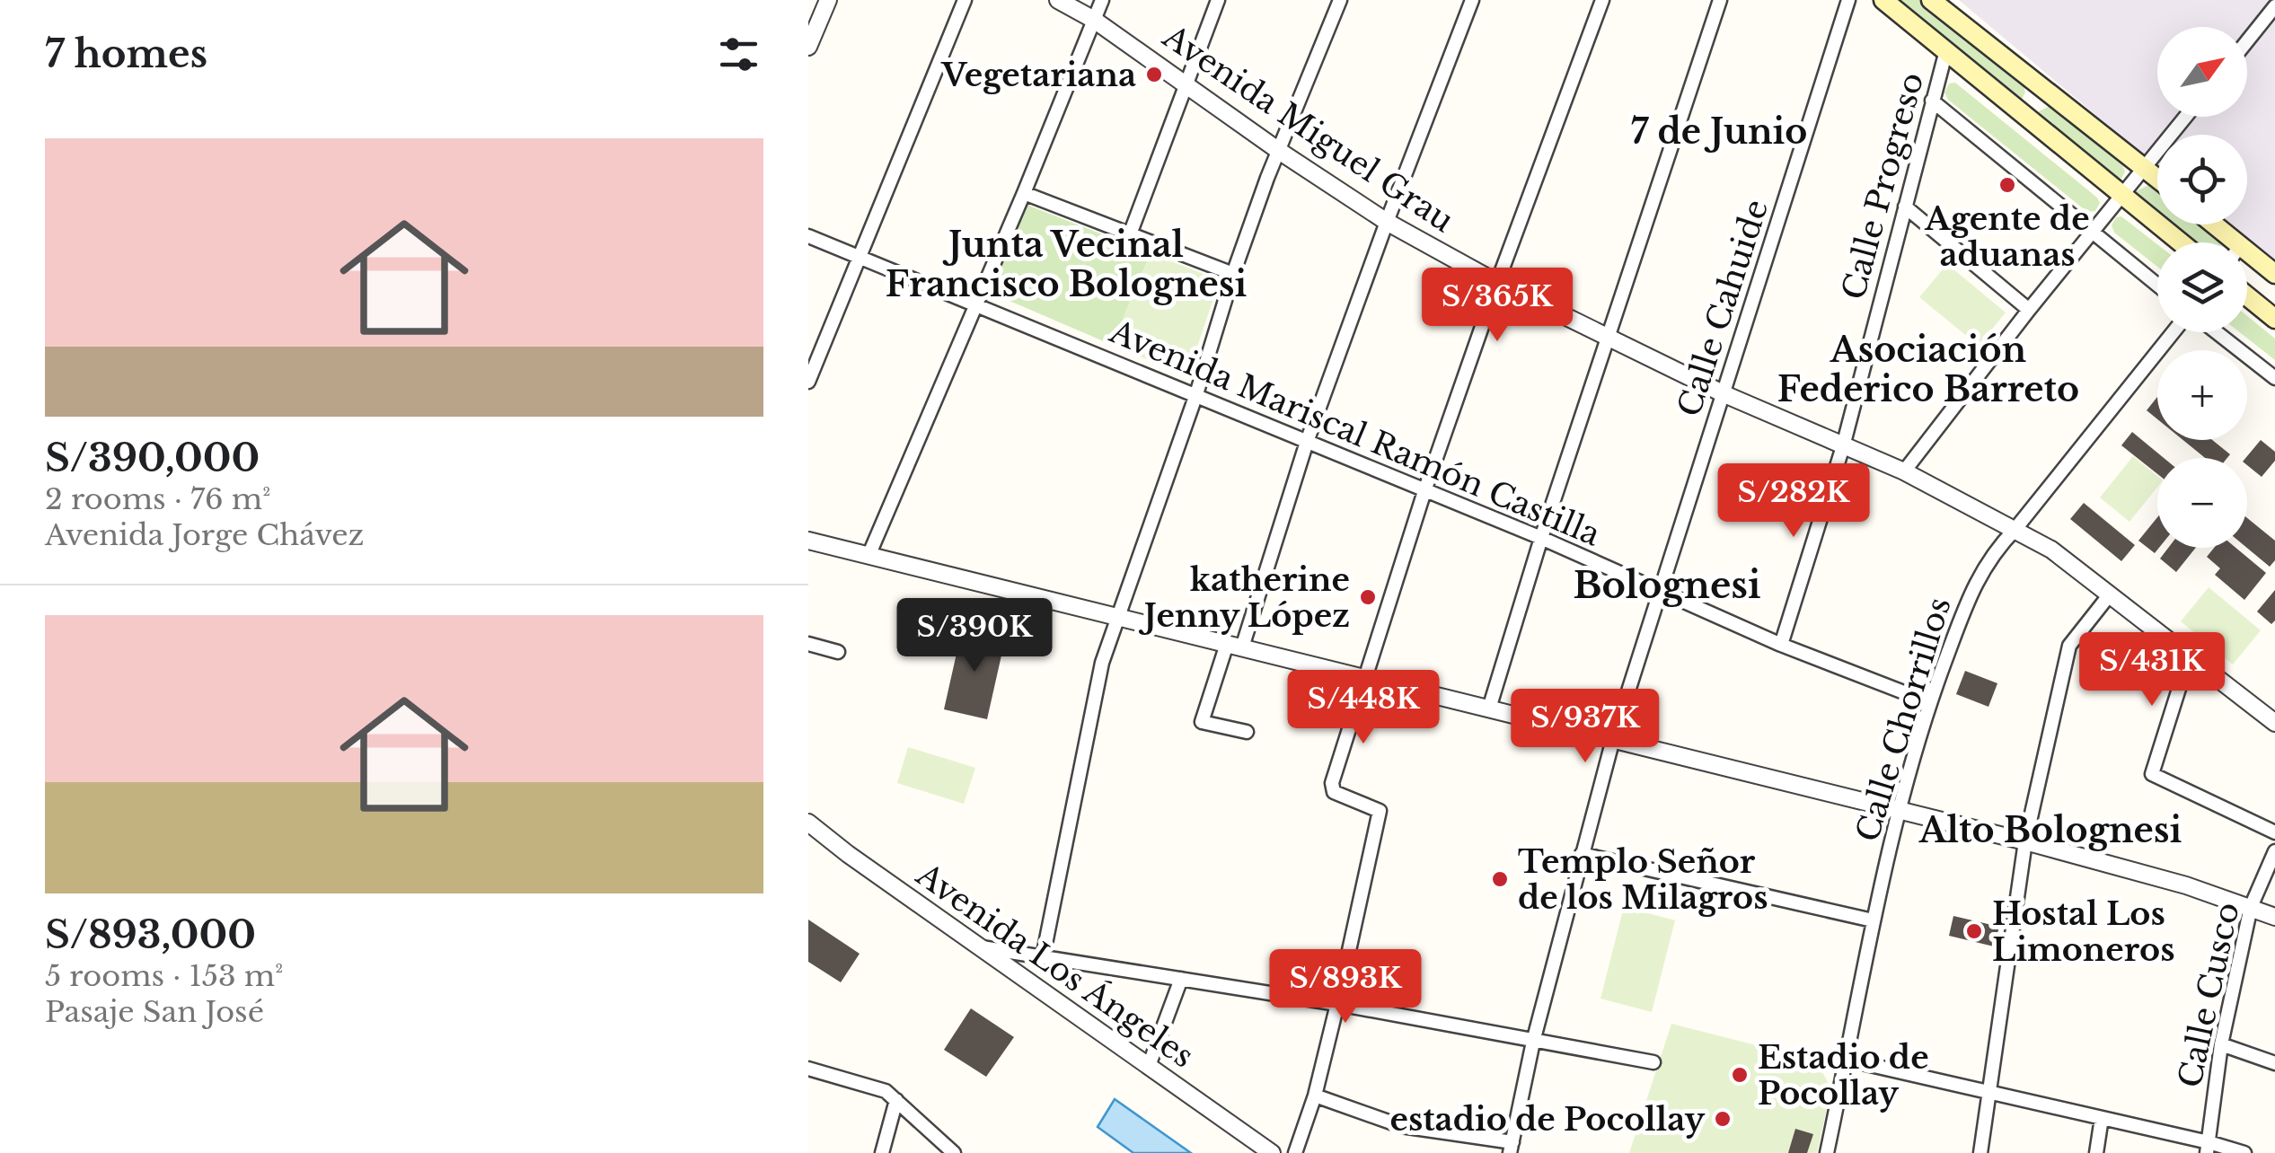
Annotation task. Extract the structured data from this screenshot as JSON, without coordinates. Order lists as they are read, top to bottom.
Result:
{
  "streets": {
    "street": [
      "Avenida Miguel Grau",
      "Calle Progreso",
      "Calle Cahuide",
      "Avenida Mariscal Ramón Castilla",
      "Calle Chorrillos",
      "Avenida Los Ángeles",
      "Calle Cusco"
    ]
  },
  "crossings": [
    ["Avenida Miguel Grau", "Calle Progreso"],
    ["Avenida Miguel Grau", "Calle Cahuide"],
    ["Avenida Miguel Grau", "Calle Chorrillos"],
    ["Calle Progreso", "Avenida Mariscal Ramón Castilla"],
    ["Calle Cahuide", "Avenida Mariscal Ramón Castilla"],
    ["Avenida Mariscal Ramón Castilla", "Calle Chorrillos"]
  ],
  "districts": [
    "7 de Junio",
    "Junta Vecinal Francisco Bolognesi",
    "Asociación Federico Barreto",
    "Bolognesi",
    "Alto Bolognesi"
  ],
  "places": [
    "Vegetariana",
    "Agente de aduanas",
    "katherine Jenny López",
    "Templo Señor de los Milagros",
    "Hostal Los Limoneros",
    "Estadio de Pocollay",
    "estadio de Pocollay"
  ],
  "north": "top right",
  "page": {
    "heading": "7 homes",
    "map_buttons": ["+", "−"],
    "list": [
      {
        "name": "S/390,000",
        "note": "2 rooms · 76 m² · Avenida Jorge Chávez"
      },
      {
        "name": "S/893,000",
        "note": "5 rooms · 153 m² · Pasaje San José"
      }
    ],
    "price": [
      "S/365K",
      "S/282K",
      "S/390K",
      "S/431K",
      "S/448K",
      "S/937K",
      "S/893K"
    ]
  }
}
